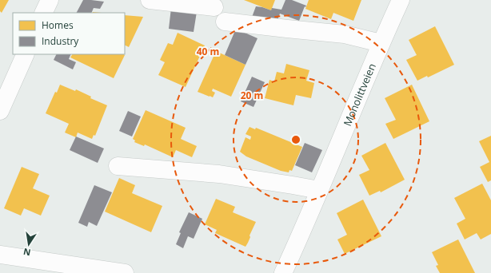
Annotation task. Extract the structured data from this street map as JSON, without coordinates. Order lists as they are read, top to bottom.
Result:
{
  "streets": {
    "street": ["Monolittveien"]
  },
  "legend": ["Homes", "Industry"],
  "north": "bottom",
  "rings": ["40 m", "20 m"]
}
